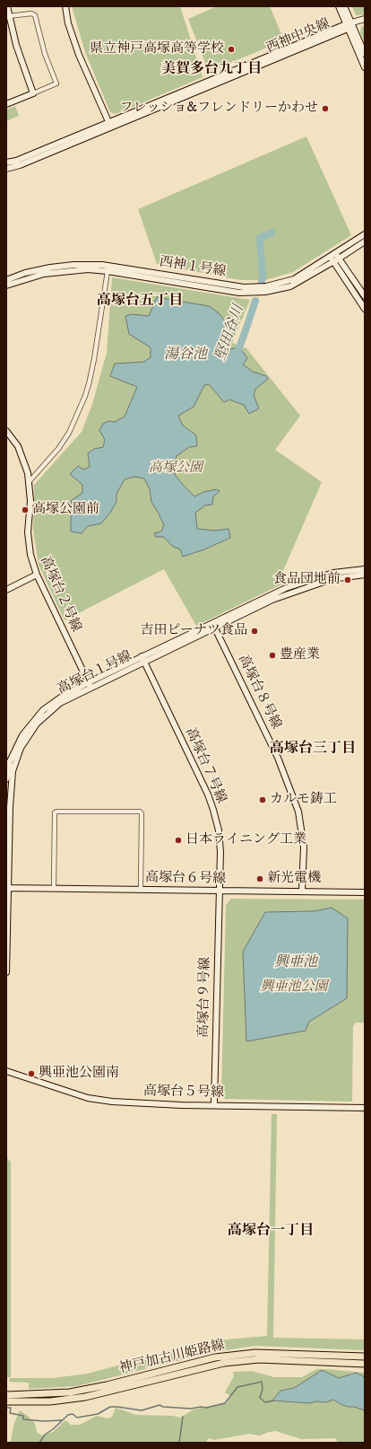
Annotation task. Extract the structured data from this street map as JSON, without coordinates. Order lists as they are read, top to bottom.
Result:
{
  "streets": {
    "main road": ["神戸加古川姫路線"],
    "street": [
      "西神中央線",
      "西神１号線",
      "高塚台２号線",
      "高塚台１号線",
      "高塚台８号線",
      "高塚台７号線",
      "高塚台６号線",
      "高塚台９号線",
      "高塚台５号線"
    ]
  },
  "crossings": [
    ["高塚台２号線", "高塚台１号線"],
    ["高塚台１号線", "高塚台８号線"],
    ["高塚台１号線", "高塚台７号線"],
    ["高塚台１号線", "高塚台６号線"],
    ["高塚台８号線", "高塚台６号線"],
    ["高塚台７号線", "高塚台６号線"],
    ["高塚台７号線", "高塚台９号線"],
    ["高塚台６号線", "高塚台９号線"],
    ["高塚台９号線", "高塚台５号線"]
  ],
  "districts": [
    "美賀多台九丁目",
    "高塚台五丁目",
    "高塚台三丁目",
    "高塚台一丁目"
  ],
  "water": ["堅田谷川", "湯谷池", "興亜池"],
  "parks": ["高塚公園", "興亜池公園"],
  "places": [
    "県立神戸高塚高等学校",
    "フレッショ&フレンドリーかわせ",
    "高塚公園前",
    "食品団地前",
    "吉田ピーナツ食品",
    "豊産業",
    "カルモ鋳工",
    "日本ライニング工業",
    "新光電機",
    "興亜池公園南"
  ]
}
